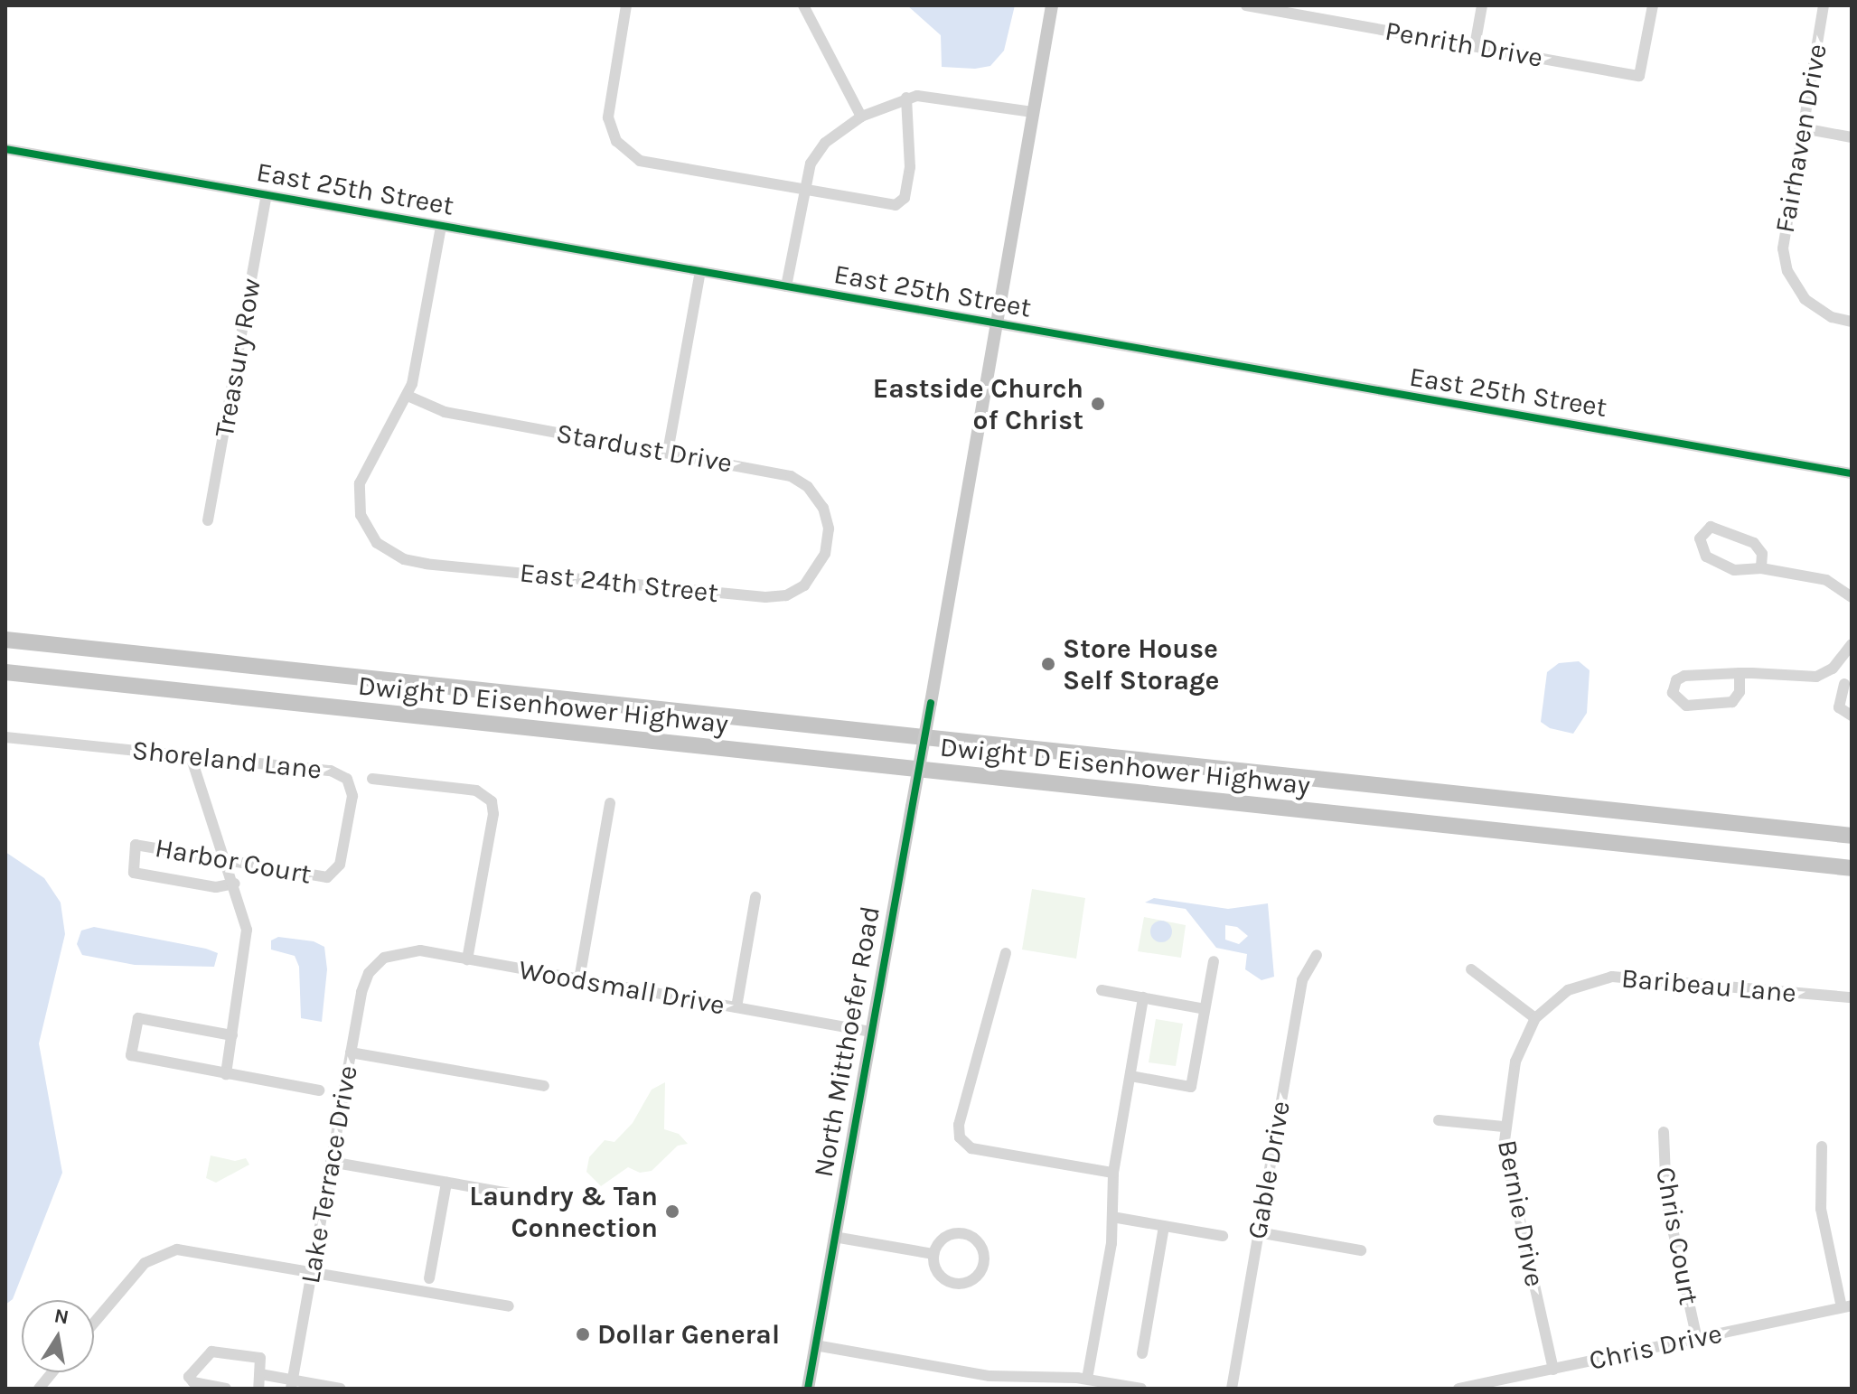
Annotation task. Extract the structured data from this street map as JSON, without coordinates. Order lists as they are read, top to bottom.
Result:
{
  "streets": {
    "highway": ["Dwight D Eisenhower Highway"],
    "main road": ["North Mitthoefer Road"],
    "street": [
      "Penrith Drive",
      "Fairhaven Drive",
      "East 25th Street",
      "Treasury Row",
      "Stardust Drive",
      "East 24th Street",
      "Shoreland Lane",
      "Harbor Court",
      "Baribeau Lane",
      "Woodsmall Drive",
      "Gable Drive",
      "Lake Terrace Drive",
      "Bernie Drive",
      "Chris Court",
      "Chris Drive"
    ]
  },
  "crossings": [
    ["East 25th Street", "Treasury Row"],
    ["East 25th Street", "North Mitthoefer Road"],
    ["Stardust Drive", "East 24th Street"],
    ["Shoreland Lane", "Harbor Court"],
    ["Baribeau Lane", "Bernie Drive"],
    ["Woodsmall Drive", "North Mitthoefer Road"],
    ["Woodsmall Drive", "Lake Terrace Drive"],
    ["Bernie Drive", "Chris Drive"],
    ["Chris Court", "Chris Drive"]
  ],
  "places": [
    "Eastside Church of Christ",
    "Store House Self Storage",
    "Laundry & Tan Connection",
    "Dollar General"
  ],
  "north": "top"
}
